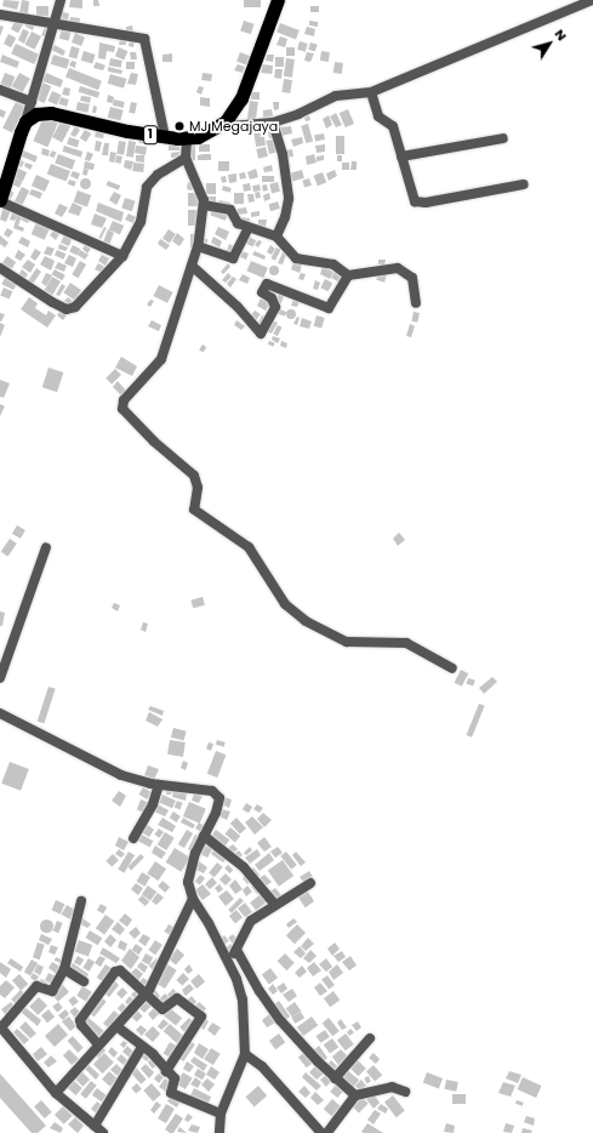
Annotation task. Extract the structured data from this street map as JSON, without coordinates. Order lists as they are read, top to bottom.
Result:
{
  "streets": {
    "highway": ["1"]
  },
  "places": ["MJ Megajaya"],
  "north": "top right"
}
